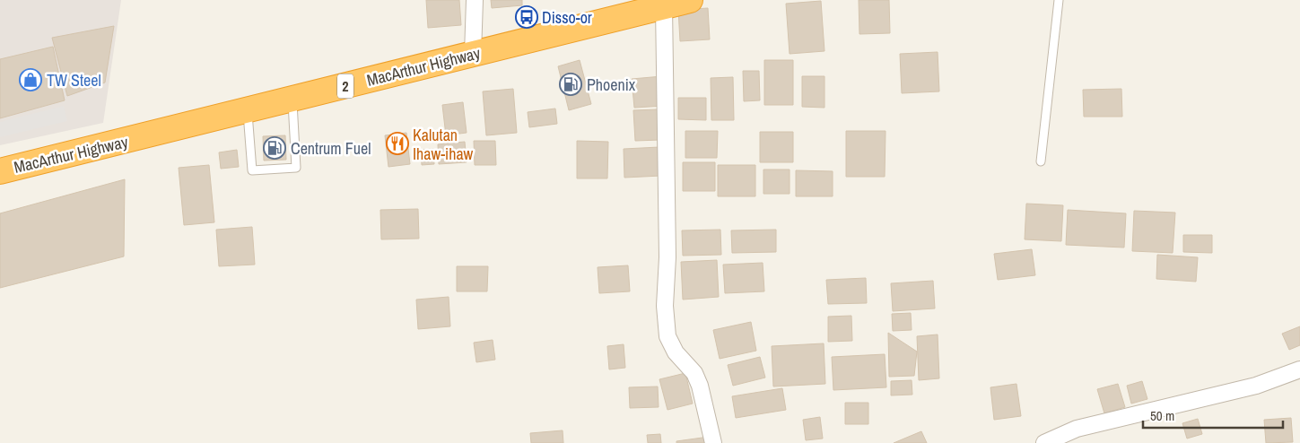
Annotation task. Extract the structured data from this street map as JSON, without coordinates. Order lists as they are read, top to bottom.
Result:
{
  "streets": {
    "highway": ["MacArthur Highway", "2"]
  },
  "places": {
    "bus stop": ["Disso-or"],
    "shop": ["TW Steel"],
    "fuel station": ["Phoenix", "Centrum Fuel"],
    "restaurant": ["Kalutan Ihaw-ihaw"]
  },
  "scale_bar": "50 m"
}
